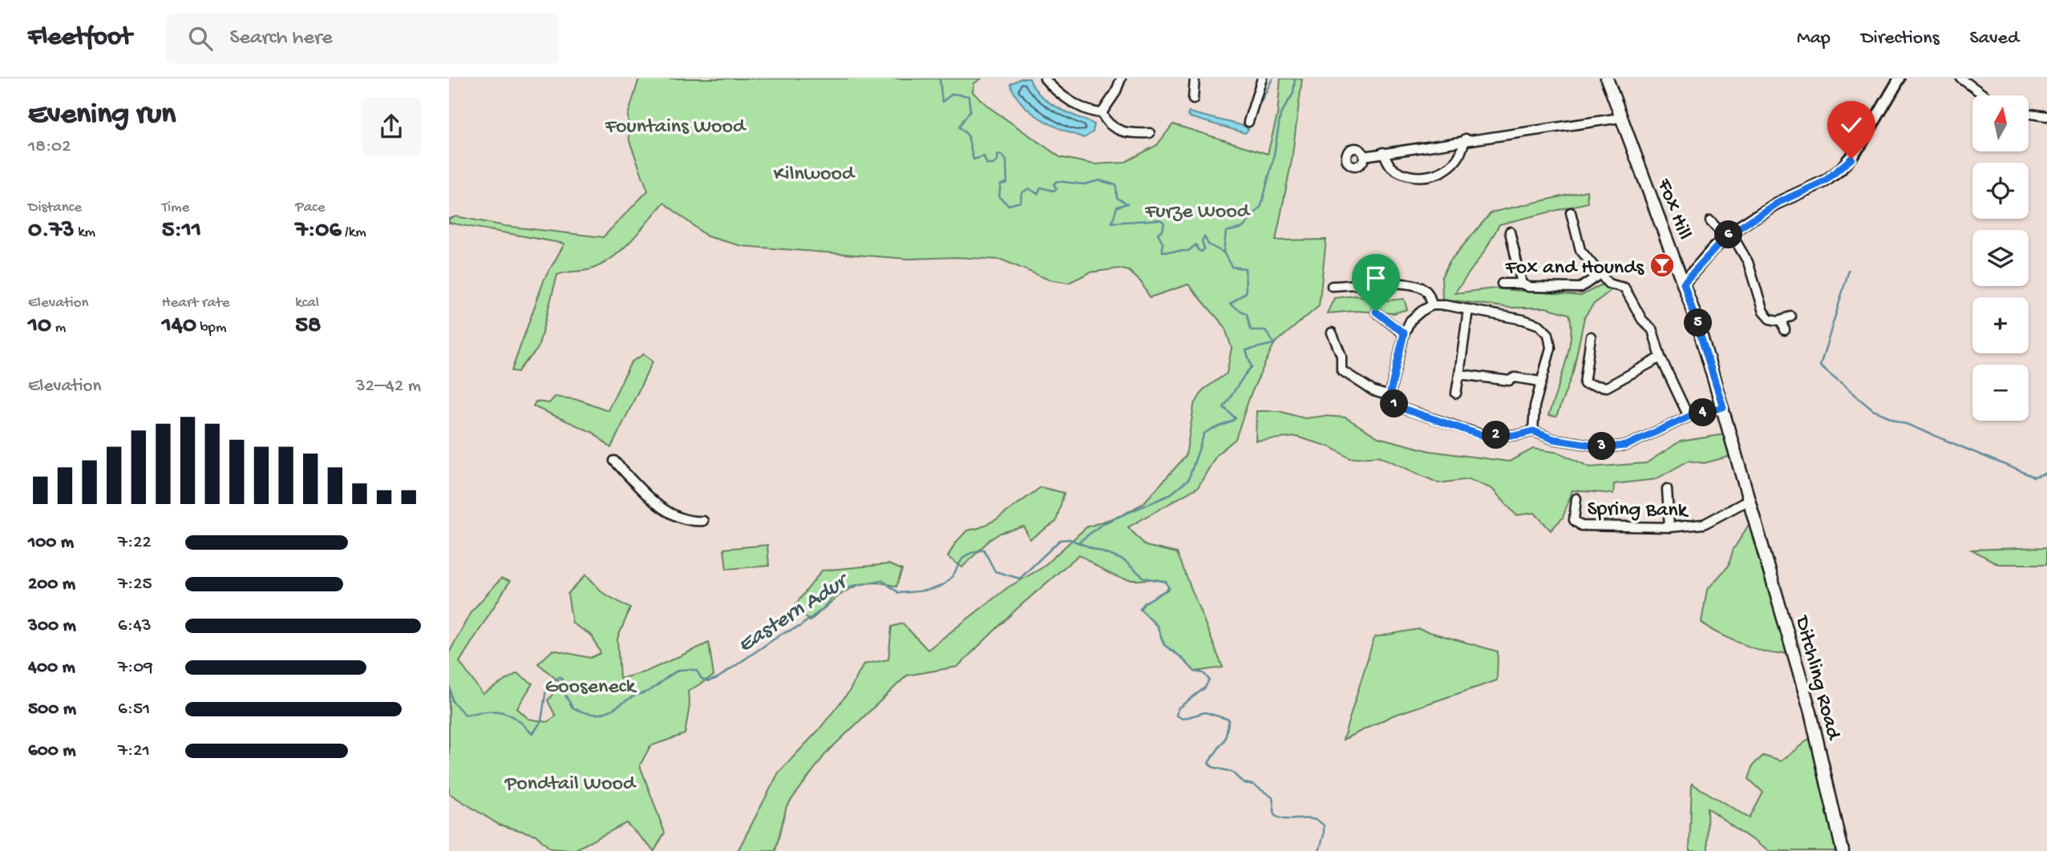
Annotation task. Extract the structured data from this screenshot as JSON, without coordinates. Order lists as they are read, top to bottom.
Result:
{
  "streets": {
    "main road": ["Fox Hill", "Ditchling Road"],
    "street": ["Spring Bank"]
  },
  "crossings": [
    ["Fox Hill", "Spring Bank"],
    ["Fox Hill", "Ditchling Road"]
  ],
  "water": ["Eastern Adur"],
  "parks": [
    "Fountains Wood",
    "Kilnwood",
    "Furze Wood",
    "Gooseneck",
    "Pondtail Wood"
  ],
  "places": {
    "bar": ["Fox and Hounds"]
  },
  "north": "top",
  "page": {
    "header": "Fleetfoot",
    "search": "Search here",
    "nav": ["Map", "Directions", "Saved"],
    "heading": ["Evening run", "18:02"],
    "map_buttons": ["+", "−"],
    "stats": [
      ["Distance", "0.73 km"],
      ["Time", "5:11"],
      ["Pace", "7:06 /km"],
      ["Elevation", "10 m"],
      ["Heart rate", "140 bpm"],
      ["kcal", "58"]
    ],
    "pins": [
      "6",
      "5",
      "1",
      "4",
      "2",
      "3"
    ],
    "chart": ["Elevation", "32–42 m"],
    "list": [
      {
        "name": "100 m",
        "note": "7:22"
      },
      {
        "name": "200 m",
        "note": "7:25"
      },
      {
        "name": "300 m",
        "note": "6:43"
      },
      {
        "name": "400 m",
        "note": "7:09"
      },
      {
        "name": "500 m",
        "note": "6:51"
      },
      {
        "name": "600 m",
        "note": "7:21"
      }
    ]
  }
}
